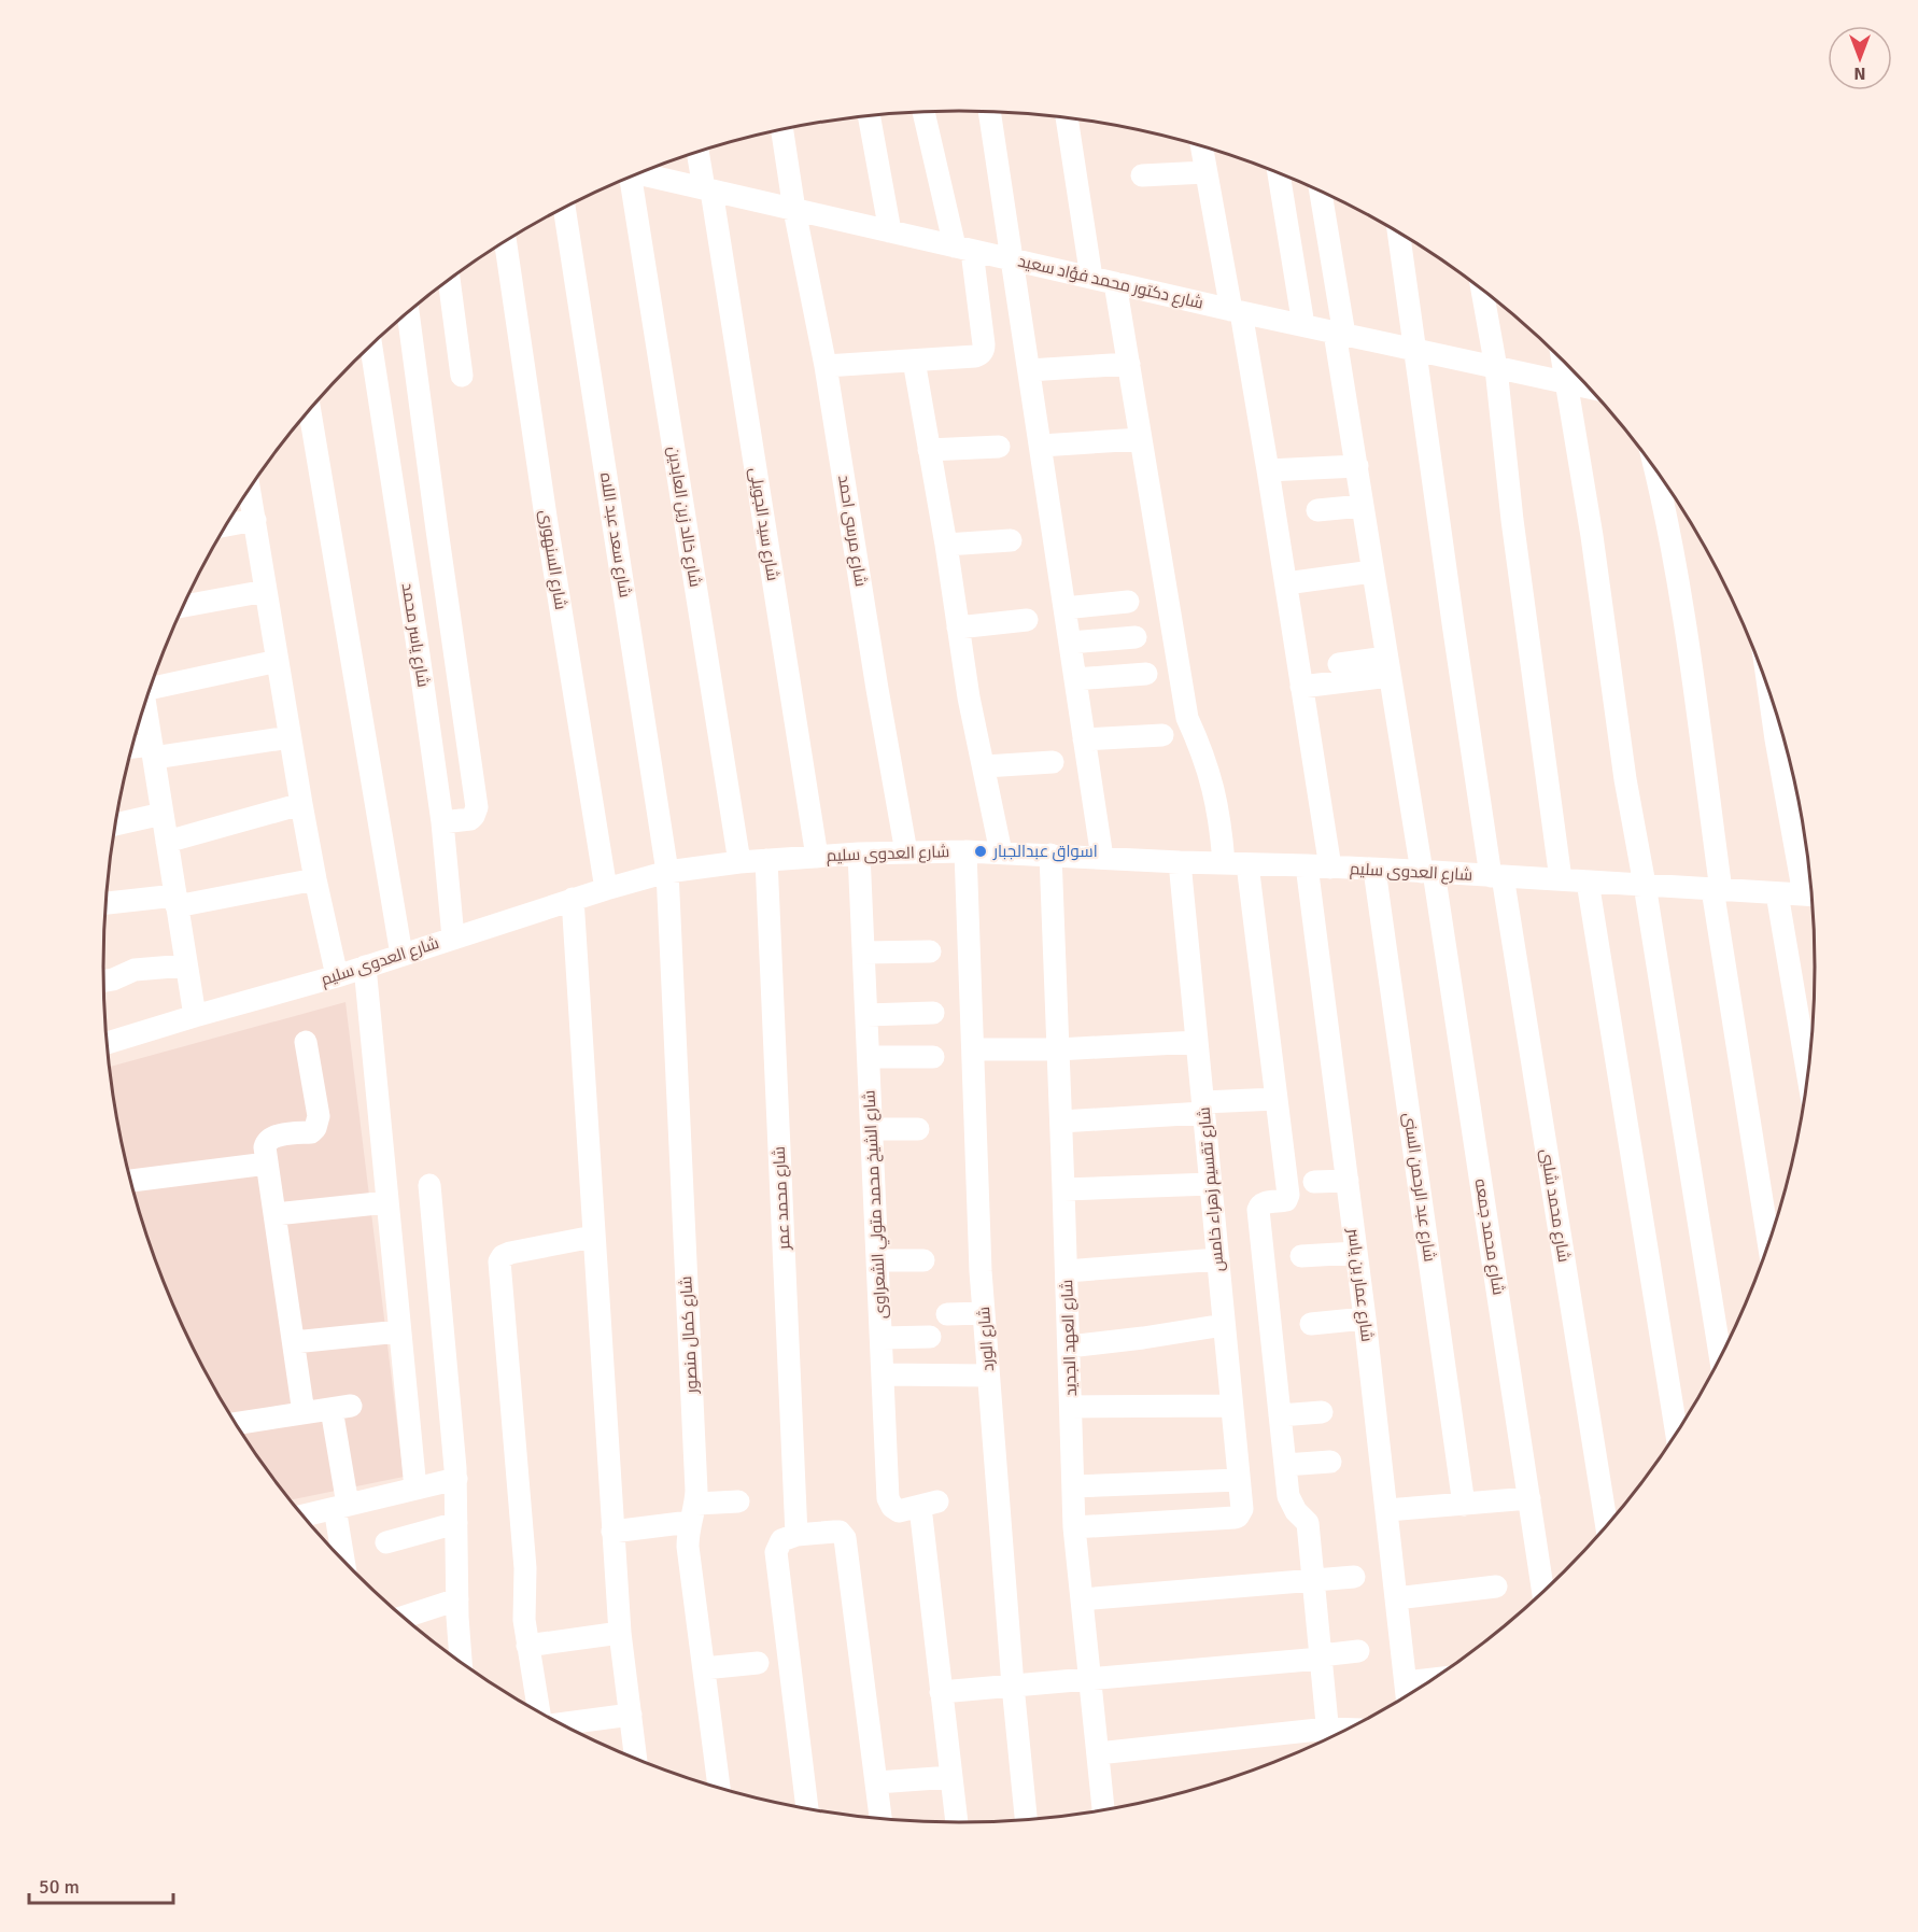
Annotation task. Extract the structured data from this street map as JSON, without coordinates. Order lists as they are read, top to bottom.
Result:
{
  "streets": {
    "street": [
      "شارع دكتور محمد فؤاد سعيد",
      "شارع خالد زين العابدين",
      "شارع سيد الجويلى",
      "شارع مرسى احمد",
      "شارع سعد عبد اللاه",
      "شارع السنهورى",
      "شارع ياسر محمد",
      "شارع العدوى سليم",
      "شارع عبد الرحمن السنى",
      "شارع تقسيم زهراء خامس",
      "شارع محمد عمر",
      "شارع الشيخ محمد متولي الشعراوى",
      "شارع محمد شلبى",
      "شارع محمد جمعه",
      "شارع عمار بن ياسر",
      "شارع كمال منصور",
      "شارع العهد الجديد",
      "شارع الورد"
    ]
  },
  "crossings": [
    ["شارع دكتور محمد فؤاد سعيد", "شارع سيد الجويلى"],
    ["شارع دكتور محمد فؤاد سعيد", "شارع مرسى احمد"],
    ["شارع دكتور محمد فؤاد سعيد", "شارع محمد شلبى"],
    ["شارع دكتور محمد فؤاد سعيد", "شارع محمد جمعه"],
    ["شارع خالد زين العابدين", "شارع العدوى سليم"],
    ["شارع سيد الجويلى", "شارع العدوى سليم"],
    ["شارع مرسى احمد", "شارع العدوى سليم"],
    ["شارع سعد عبد اللاه", "شارع العدوى سليم"],
    ["شارع سعد عبد اللاه", "شارع كمال منصور"],
    ["شارع السنهورى", "شارع العدوى سليم"],
    ["شارع ياسر محمد", "شارع العدوى سليم"],
    ["شارع العدوى سليم", "شارع عبد الرحمن السنى"],
    ["شارع العدوى سليم", "شارع تقسيم زهراء خامس"],
    ["شارع العدوى سليم", "شارع محمد عمر"],
    ["شارع العدوى سليم", "شارع الشيخ محمد متولي الشعراوى"],
    ["شارع العدوى سليم", "شارع محمد شلبى"],
    ["شارع العدوى سليم", "شارع محمد جمعه"],
    ["شارع العدوى سليم", "شارع عمار بن ياسر"],
    ["شارع العدوى سليم", "شارع كمال منصور"],
    ["شارع العدوى سليم", "شارع العهد الجديد"],
    ["شارع العدوى سليم", "شارع الورد"],
    ["شارع تقسيم زهراء خامس", "شارع العهد الجديد"]
  ],
  "places": ["اسواق عبدالجبار"],
  "scale_bar": "50 m",
  "north": "bottom"
}
